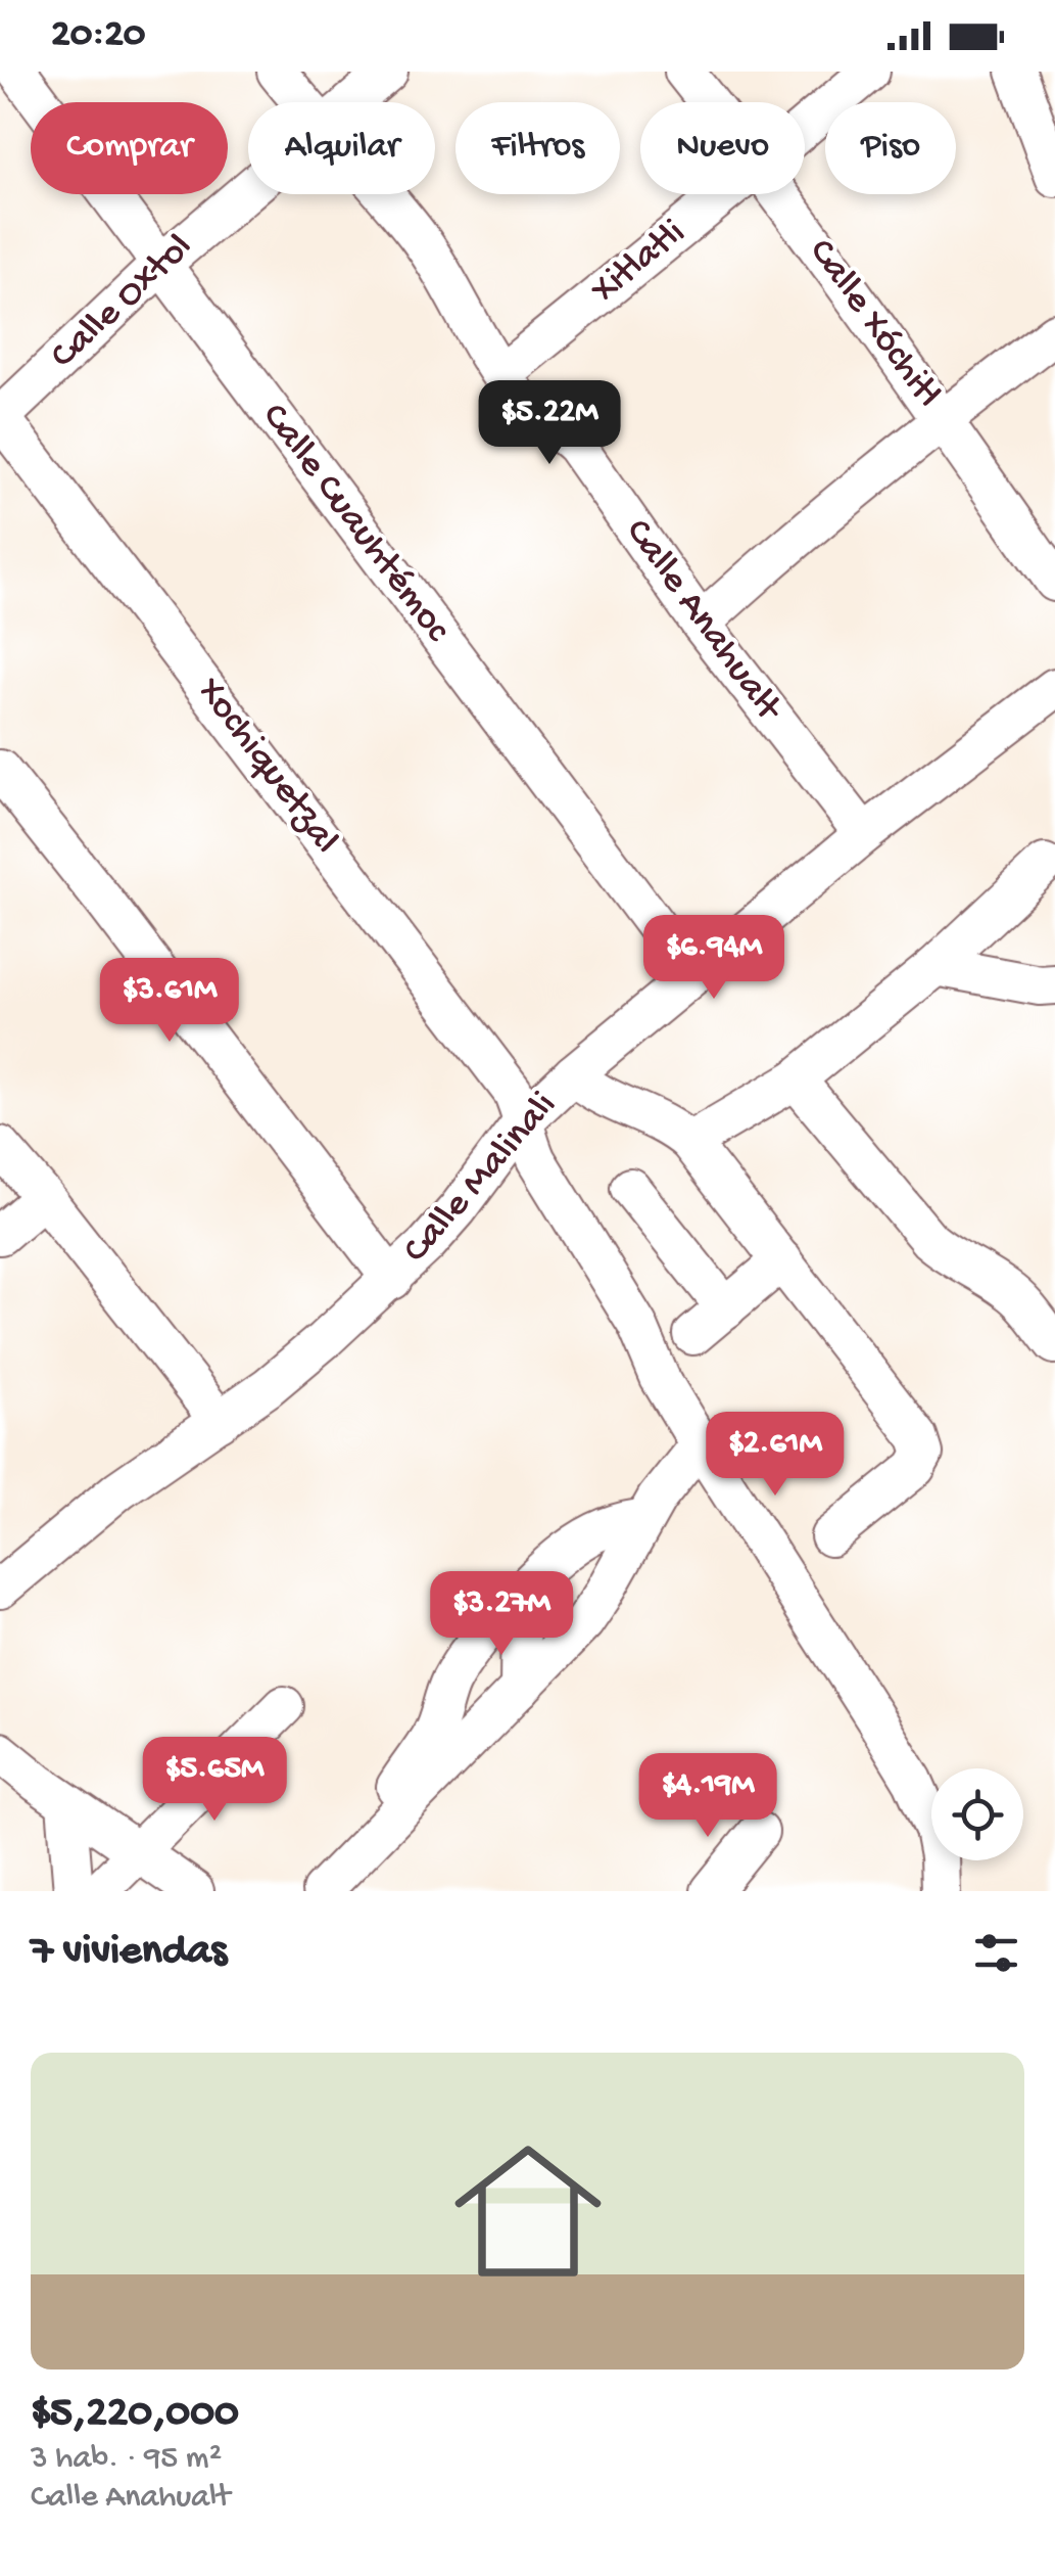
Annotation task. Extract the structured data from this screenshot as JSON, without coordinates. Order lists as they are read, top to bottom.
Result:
{
  "streets": {
    "street": [
      "Xitlatli",
      "Calle Oxtol",
      "Calle Xóchitl",
      "Calle Cuauhtémoc",
      "Calle Anahualt",
      "Xochiquetzal",
      "Calle Malinali"
    ]
  },
  "crossings": [
    ["Xitlatli", "Calle Anahualt"],
    ["Calle Oxtol", "Calle Cuauhtémoc"],
    ["Calle Oxtol", "Xochiquetzal"],
    ["Calle Cuauhtémoc", "Calle Malinali"],
    ["Calle Anahualt", "Calle Malinali"],
    ["Xochiquetzal", "Calle Malinali"]
  ],
  "page": {
    "status": "20:20",
    "chip": [
      "Comprar",
      "Alquilar",
      "Filtros",
      "Nuevo",
      "Piso"
    ],
    "price": [
      "$5.22M",
      "$6.94M",
      "$3.61M",
      "$2.61M",
      "$3.27M",
      "$5.65M",
      "$4.19M"
    ],
    "heading": "7 viviendas",
    "list": [
      {
        "name": "$5,220,000",
        "note": "3 hab. · 95 m² · Calle Anahualt"
      }
    ]
  }
}
